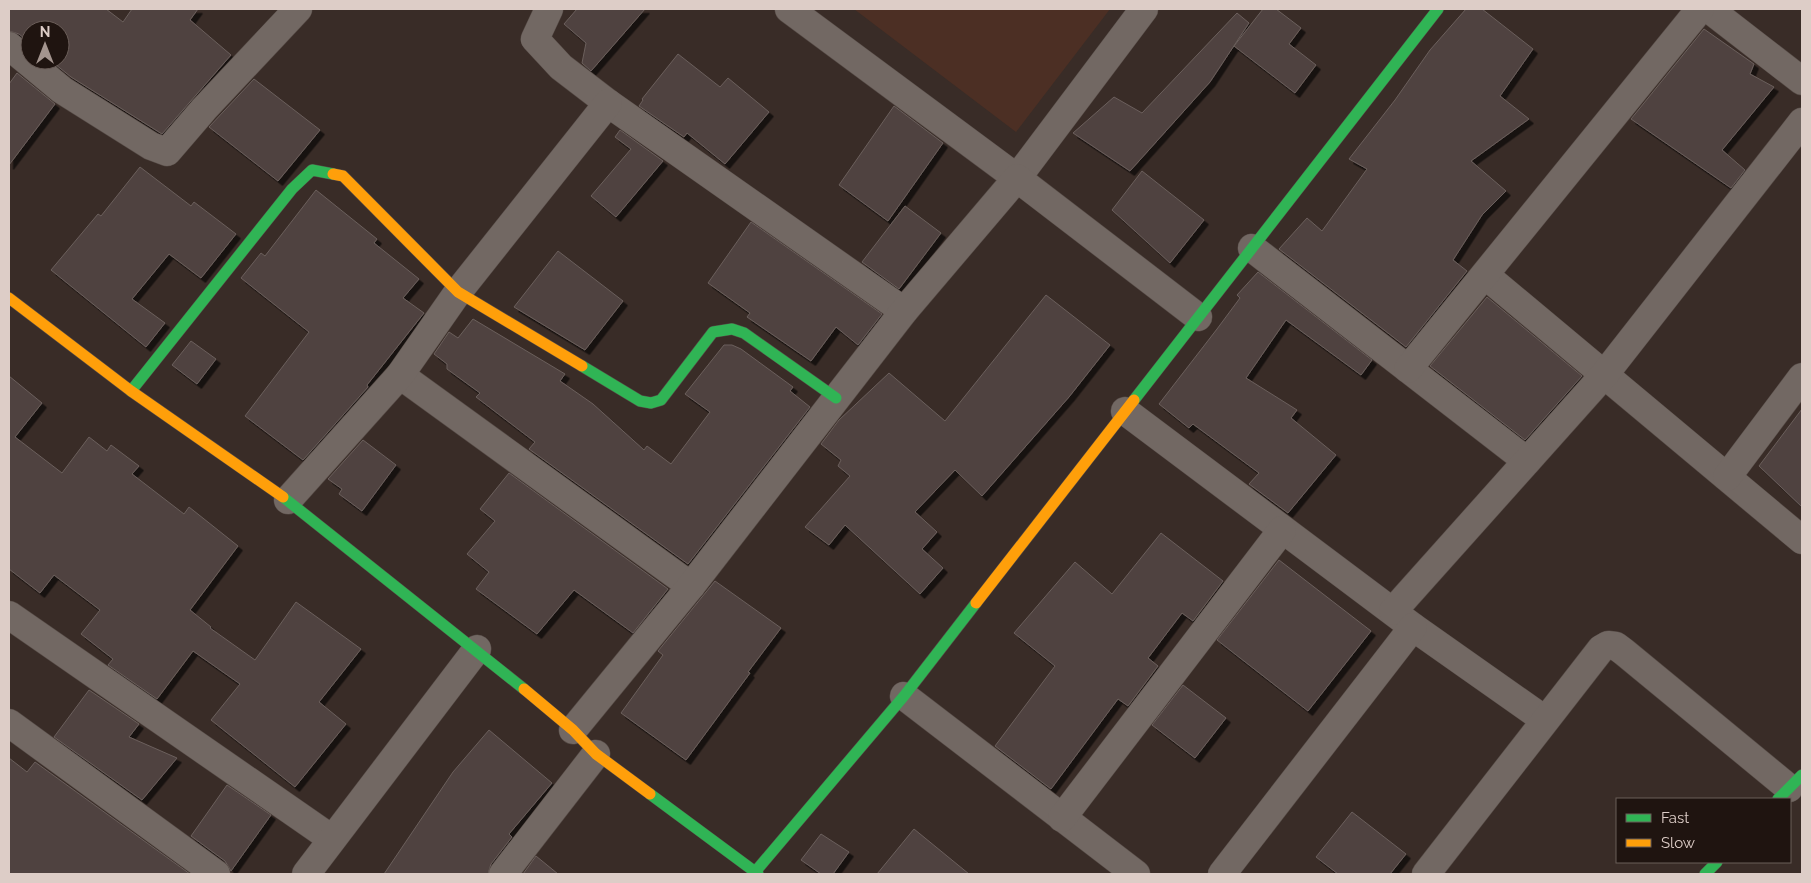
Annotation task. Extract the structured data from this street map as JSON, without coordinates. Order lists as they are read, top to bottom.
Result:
{
  "legend": ["Fast", "Slow"],
  "north": "top"
}
